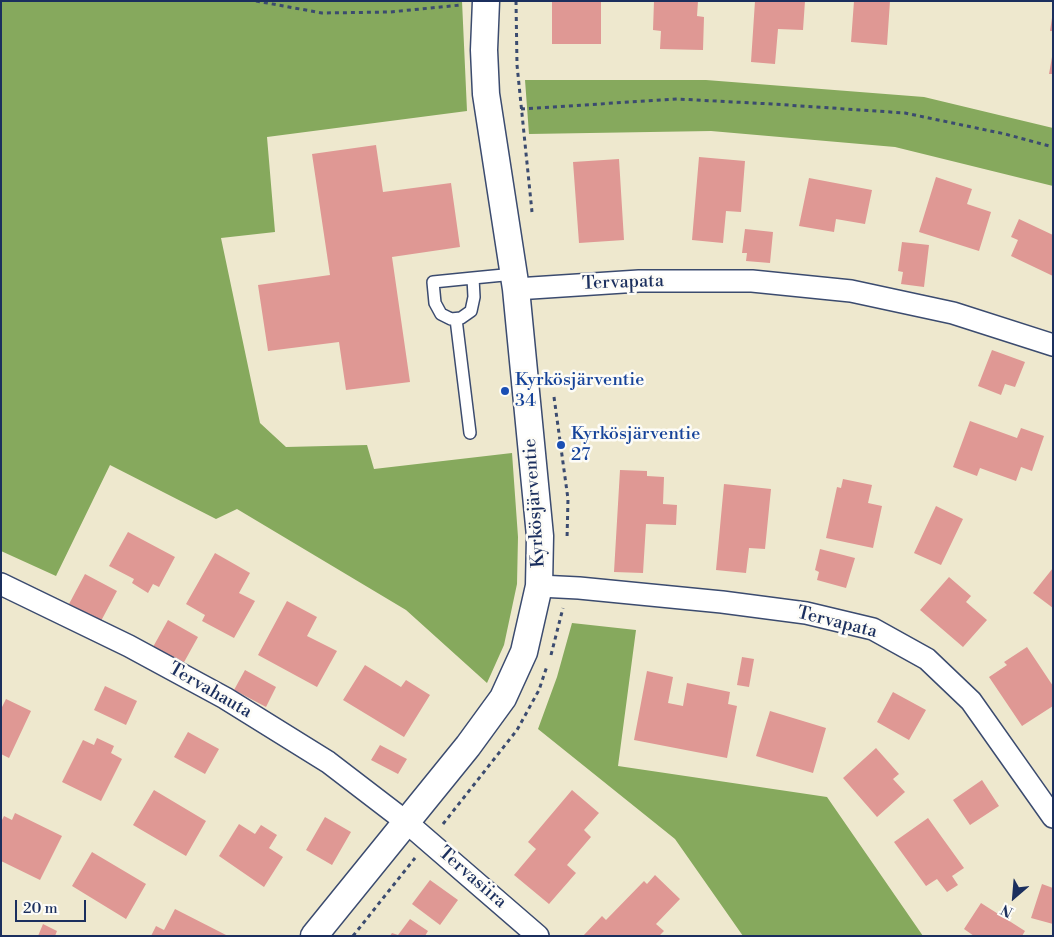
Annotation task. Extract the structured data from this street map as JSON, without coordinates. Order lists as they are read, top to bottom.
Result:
{
  "streets": {
    "street": [
      "Tervapata",
      "Kyrkösjärventie",
      "Tervahauta",
      "Tervasiira"
    ]
  },
  "crossings": [
    ["Tervapata", "Kyrkösjärventie"],
    ["Kyrkösjärventie", "Tervahauta"],
    ["Kyrkösjärventie", "Tervasiira"],
    ["Tervahauta", "Tervasiira"]
  ],
  "places": ["Kyrkösjärventie 34", "Kyrkösjärventie 27"],
  "scale_bar": "20 m",
  "north": "bottom left"
}
